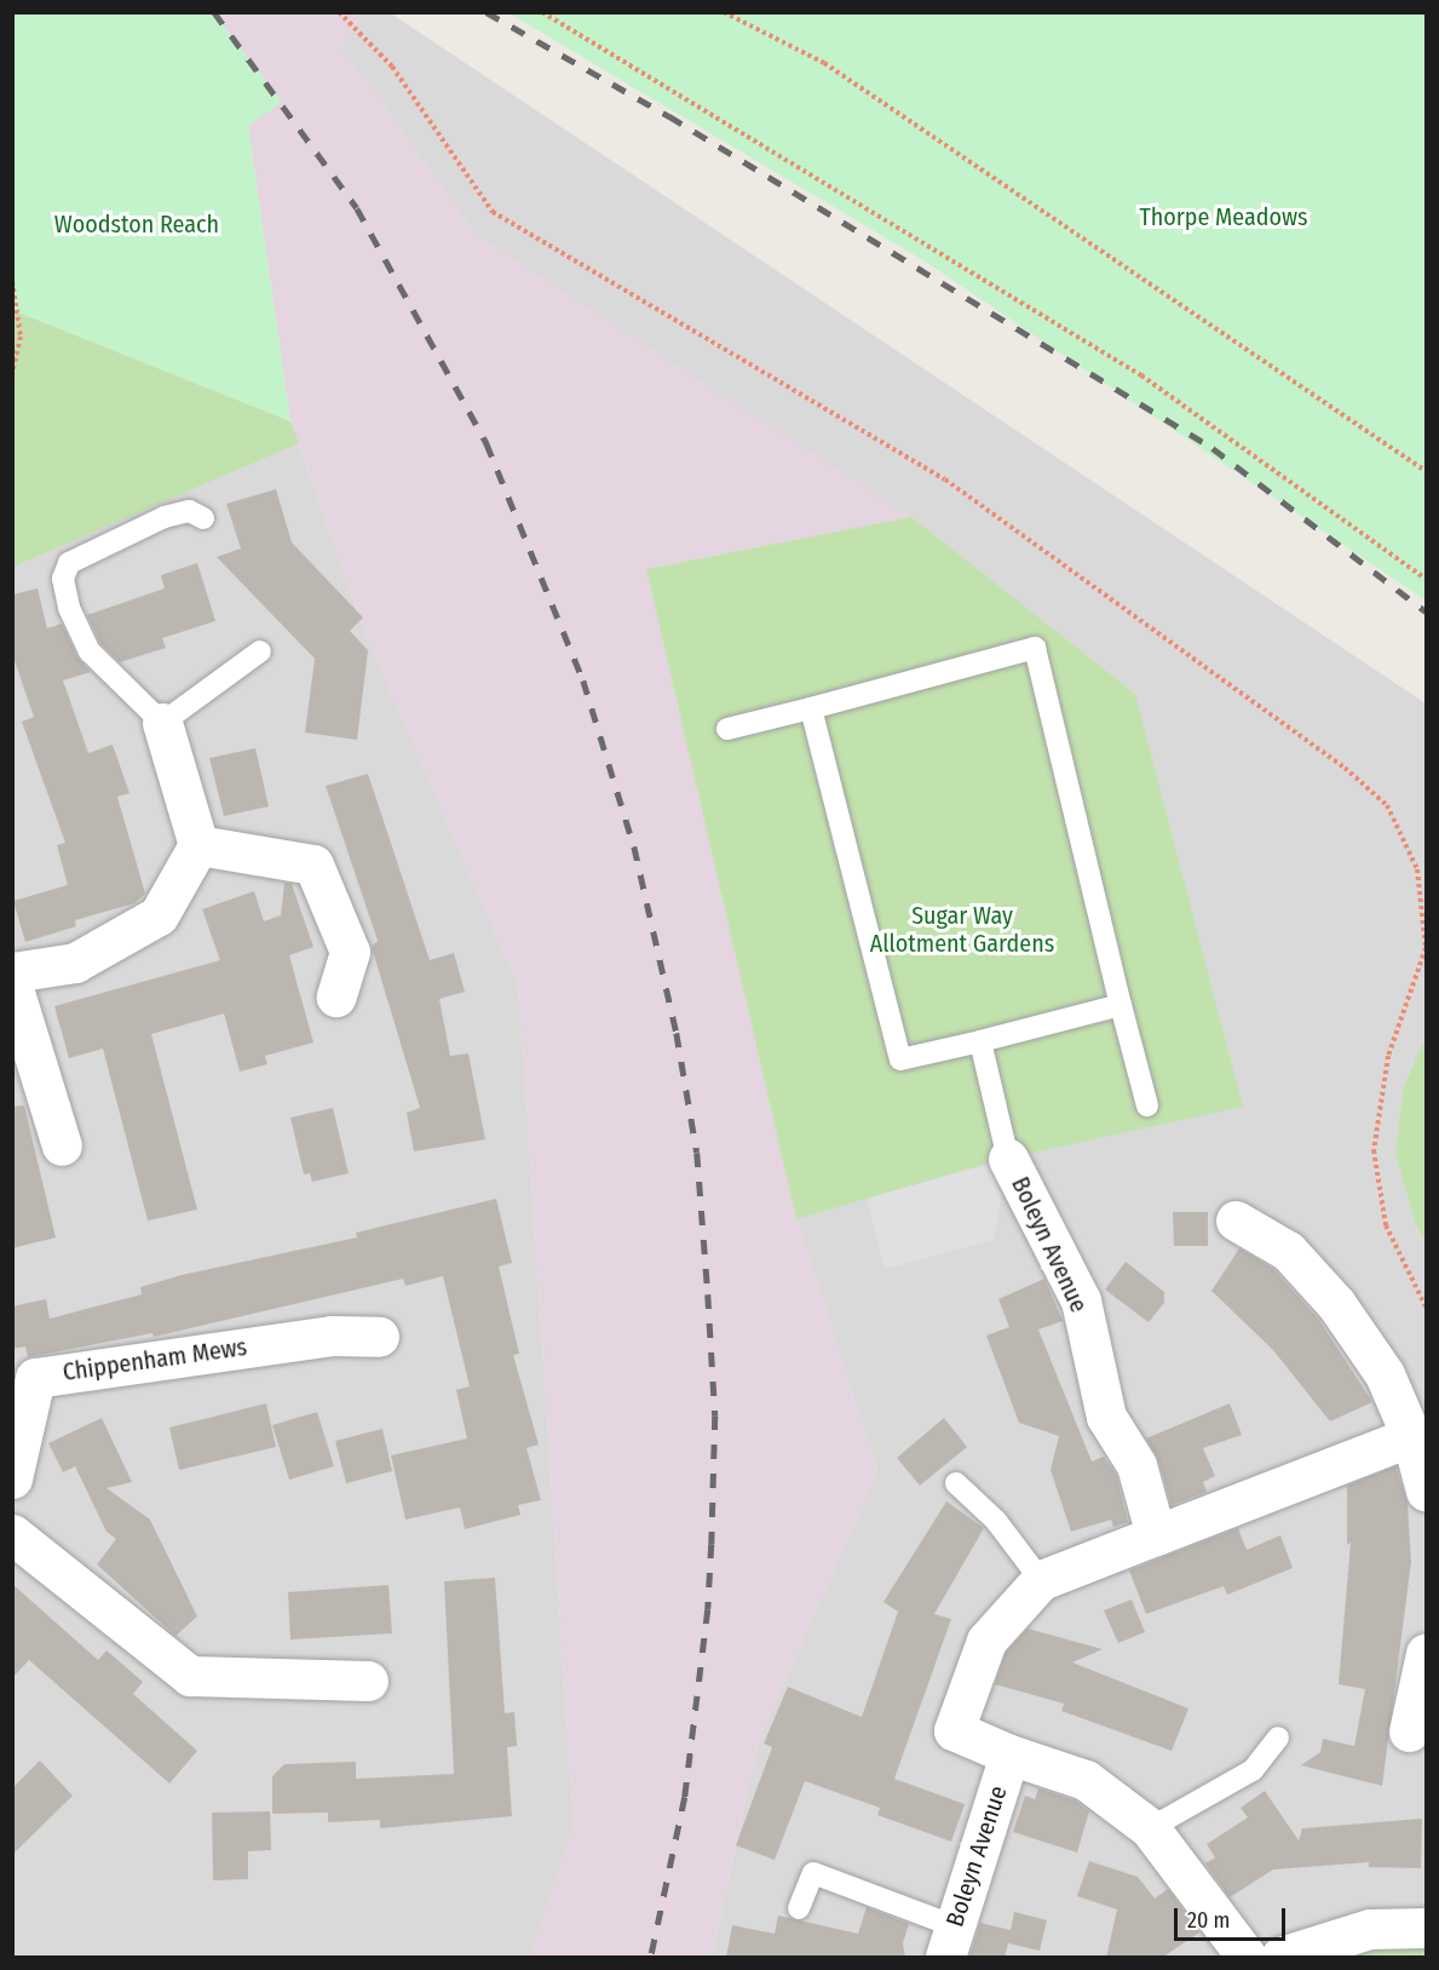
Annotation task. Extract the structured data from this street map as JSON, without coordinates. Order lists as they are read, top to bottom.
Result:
{
  "streets": {
    "street": ["Boleyn Avenue", "Chippenham Mews"]
  },
  "parks": ["Thorpe Meadows", "Woodston Reach", "Sugar Way Allotment Gardens"],
  "scale_bar": "20 m"
}
